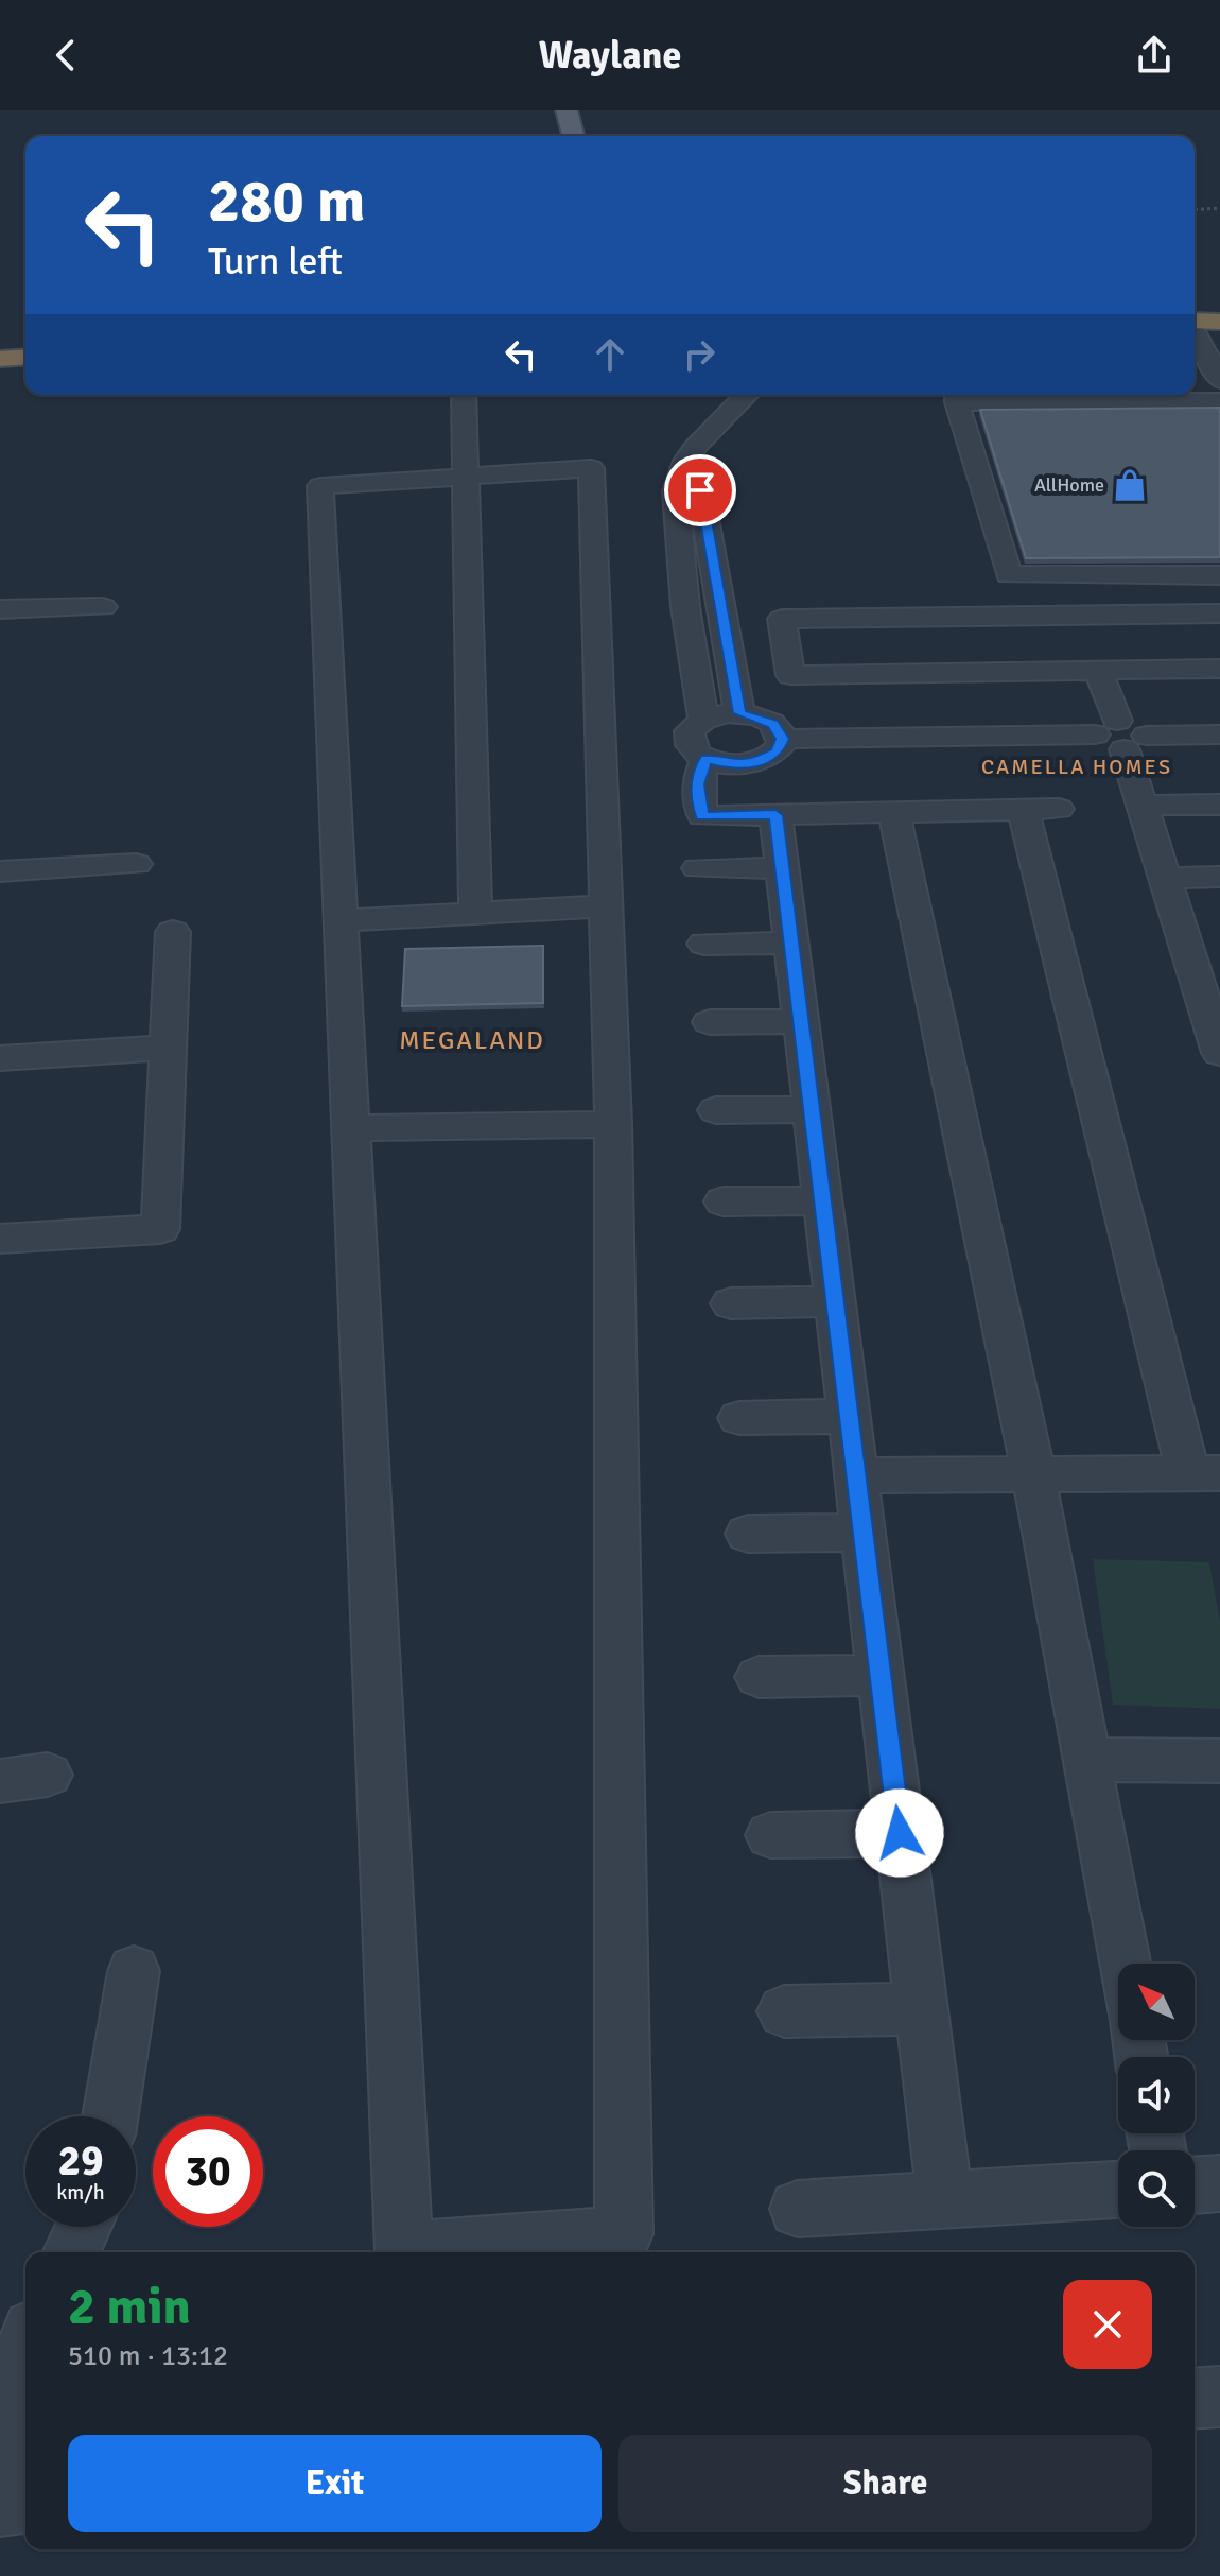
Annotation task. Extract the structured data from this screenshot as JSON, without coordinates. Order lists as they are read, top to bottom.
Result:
{
  "districts": ["CAMELLA HOMES", "MEGALAND"],
  "places": {
    "shop": ["AllHome"]
  },
  "north": "top left",
  "page": {
    "header": "Waylane",
    "turn": ["280 m", "Turn left"],
    "speed": "29 km/h",
    "limit": "30",
    "heading": ["2 min", "510 m · 13:12"],
    "buttons": ["Exit", "Share"]
  }
}
